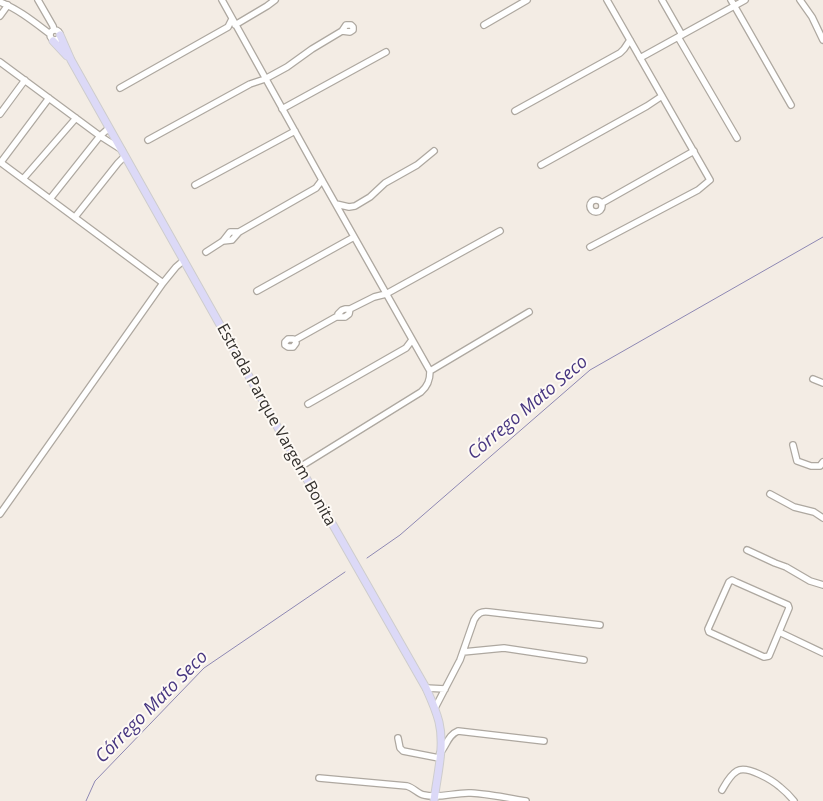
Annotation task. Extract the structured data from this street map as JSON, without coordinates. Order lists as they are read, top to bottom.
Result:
{
  "streets": {
    "main road": ["Estrada Parque Vargem Bonita"]
  },
  "water": ["Córrego Mato Seco"]
}
